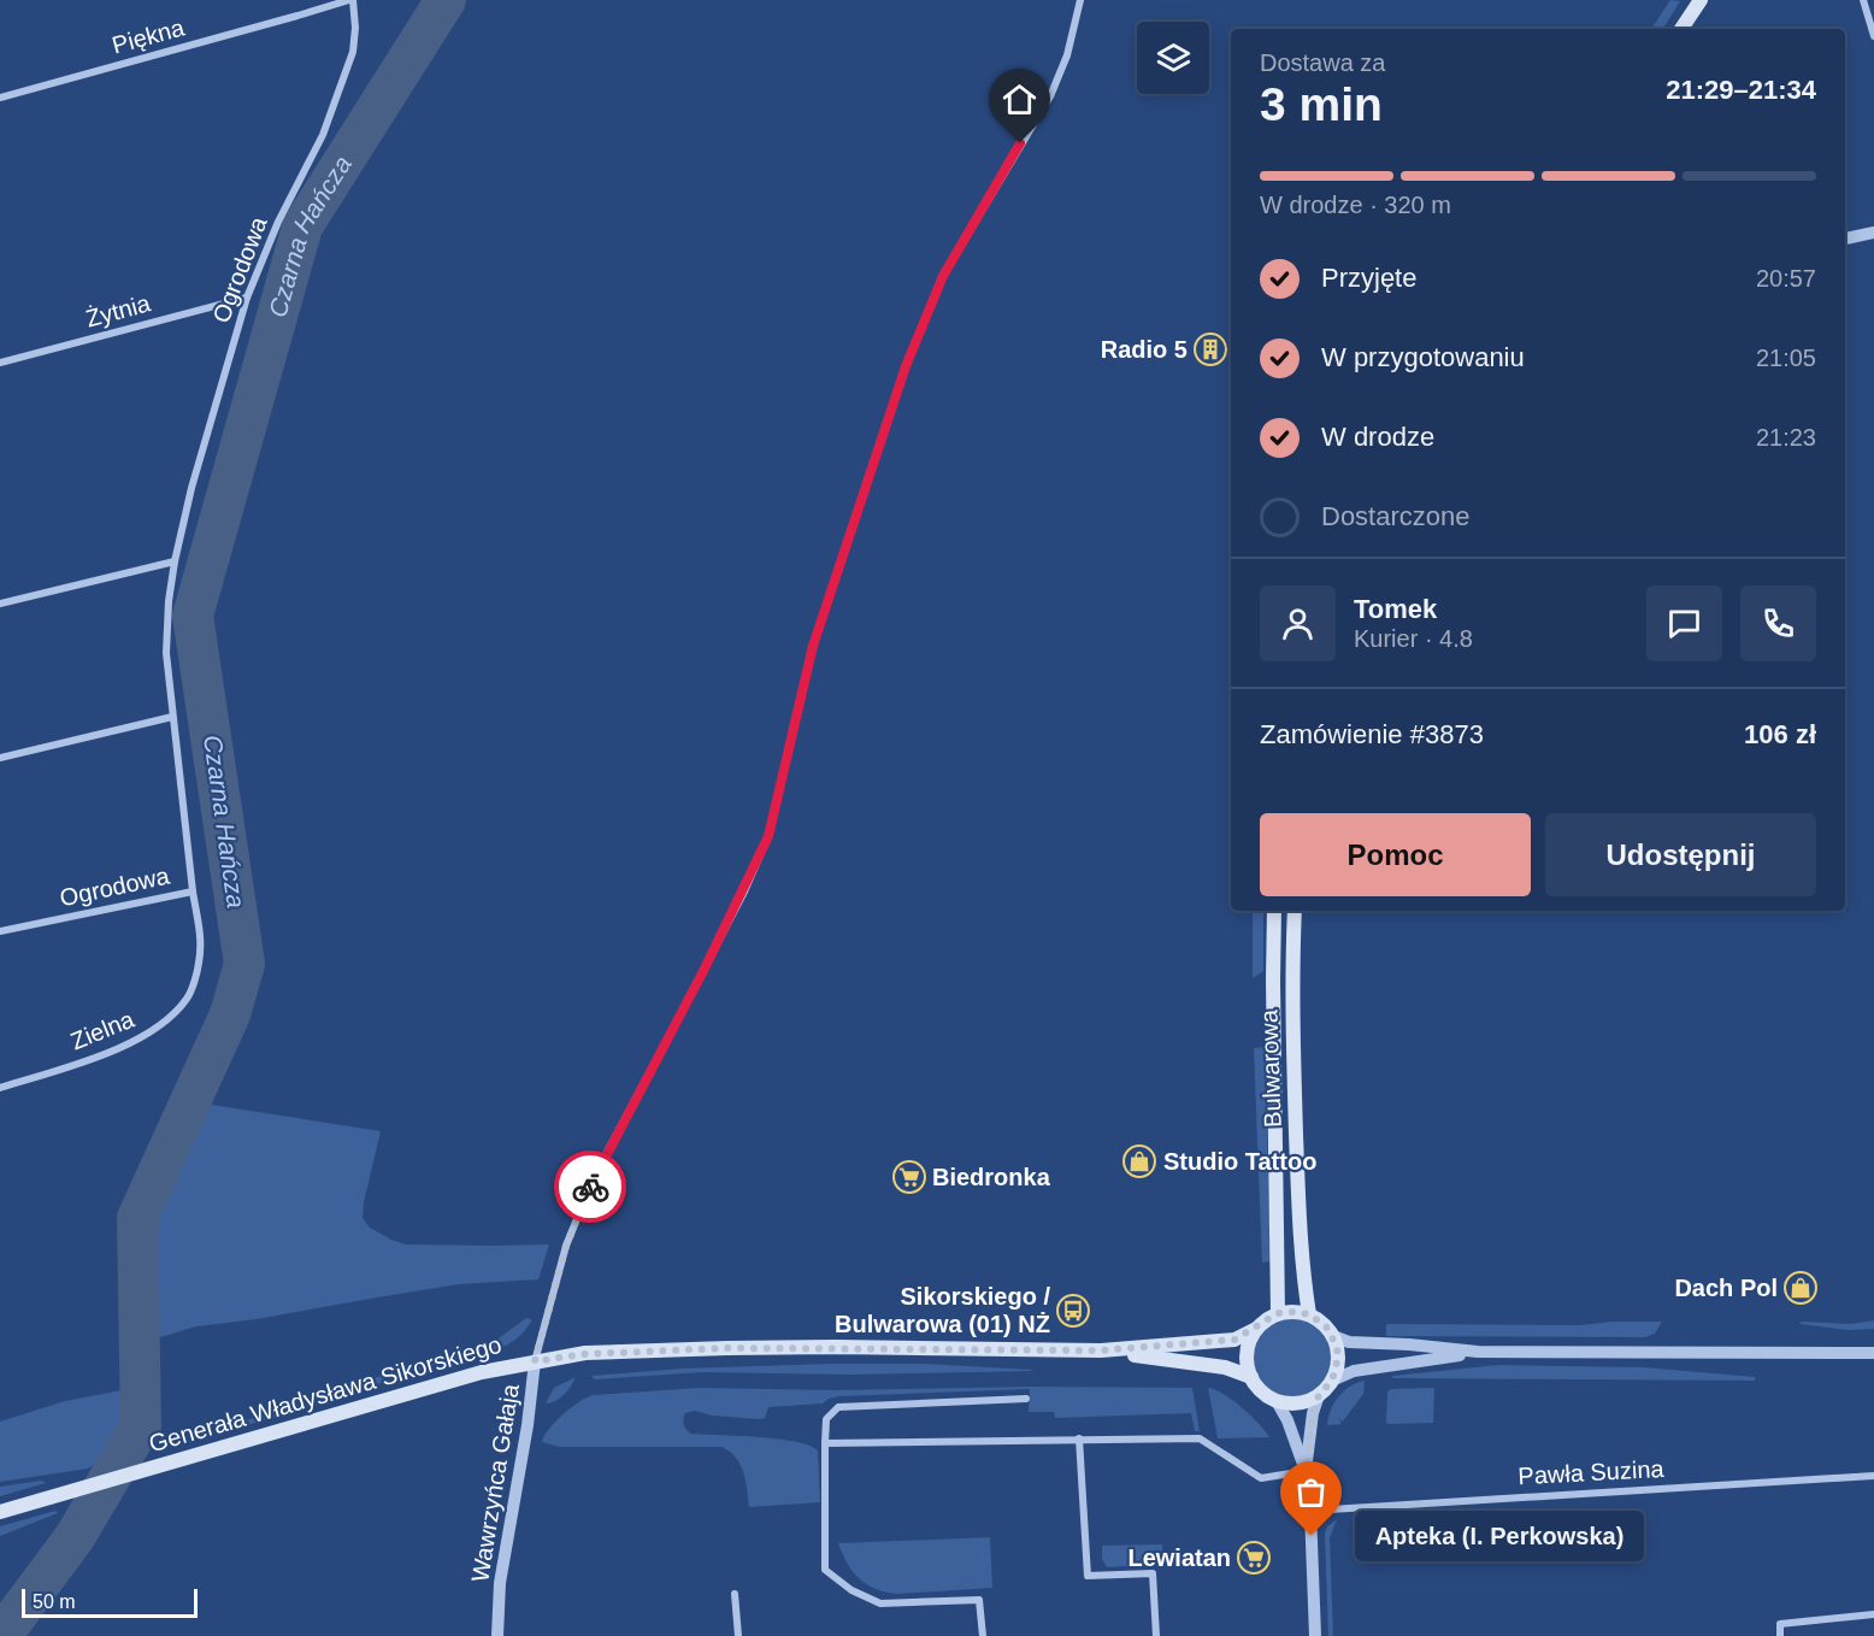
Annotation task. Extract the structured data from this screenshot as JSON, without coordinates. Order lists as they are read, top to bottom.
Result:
{
  "streets": {
    "main road": ["Bulwarowa", "Generała Władysława Sikorskiego"],
    "street": [
      "Piękna",
      "Ogrodowa",
      "Żytnia",
      "Zielna",
      "Pawła Suzina",
      "Wawrzyńca Gałaja"
    ]
  },
  "crossings": [
    ["Piękna", "Ogrodowa"],
    ["Ogrodowa", "Żytnia"],
    ["Ogrodowa", "Zielna"],
    ["Bulwarowa", "Generała Władysława Sikorskiego"],
    ["Generała Władysława Sikorskiego", "Wawrzyńca Gałaja"]
  ],
  "water": ["Czarna Hańcza"],
  "places": {
    "building": ["Radio 5"],
    "shop": ["Studio Tattoo", "Dach Pol"],
    "supermarket": ["Biedronka", "Lewiatan"],
    "bus stop": ["Sikorskiego / Bulwarowa (01) NŻ"],
    "other": ["Apteka (I. Perkowska)"]
  },
  "scale_bar": "50 m",
  "page": {
    "heading": ["3 min", "Dostawa za", "21:29–21:34"],
    "panel": [
      "Tomek",
      "Kurier · 4.8",
      "Zamówienie #3873",
      "106 zł"
    ],
    "bar": "W drodze · 320 m",
    "list": [
      ["Przyjęte", "20:57"],
      ["W przygotowaniu", "21:05"],
      ["W drodze", "21:23"],
      "Dostarczone"
    ],
    "buttons": ["Pomoc", "Udostępnij"],
    "bubble": "Apteka (I. Perkowska)",
    "scale": "50 m"
  }
}
